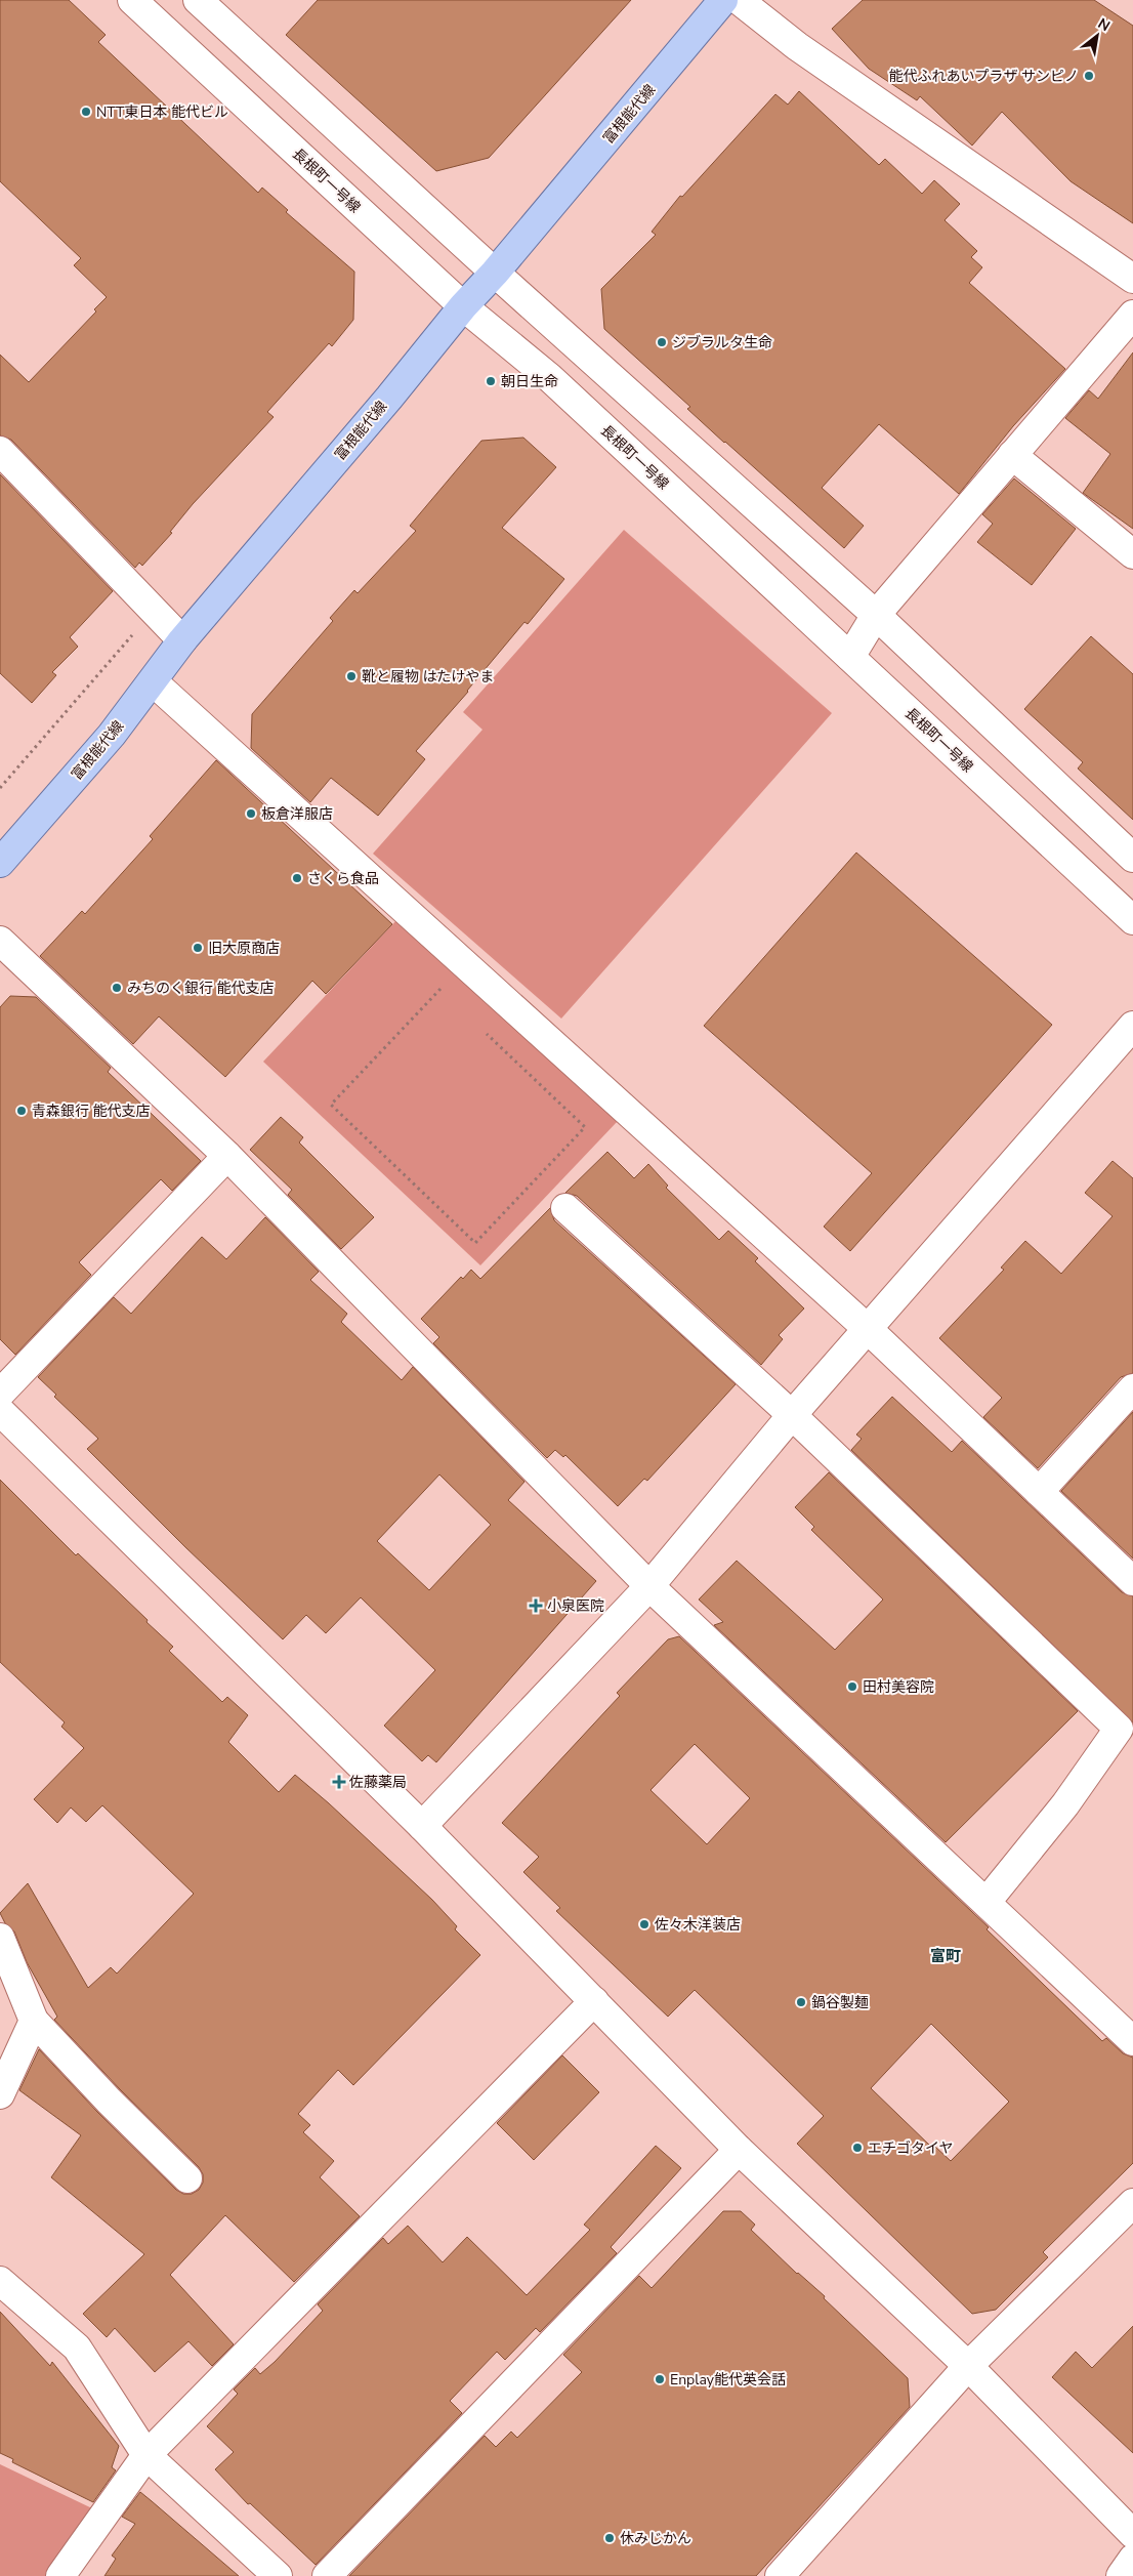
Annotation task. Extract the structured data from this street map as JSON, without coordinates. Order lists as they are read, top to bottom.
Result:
{
  "streets": {
    "main road": ["富根能代線"],
    "street": ["長根町一号線"]
  },
  "crossings": [
    ["富根能代線", "長根町一号線"]
  ],
  "districts": ["富町"],
  "places": {
    "other": [
      "能代ふれあいプラザ サンピノ",
      "NTT東日本 能代ビル",
      "ジブラルタ生命",
      "朝日生命",
      "靴と履物 はたけやま",
      "板倉洋服店",
      "さくら食品",
      "旧大原商店",
      "みちのく銀行 能代支店",
      "青森銀行 能代支店",
      "田村美容院",
      "佐々木洋装店",
      "鍋谷製麺",
      "エチゴタイヤ",
      "Enplay能代英会話",
      "休みじかん"
    ],
    "health": ["小泉医院", "佐藤薬局"]
  },
  "north": "top right"
}
